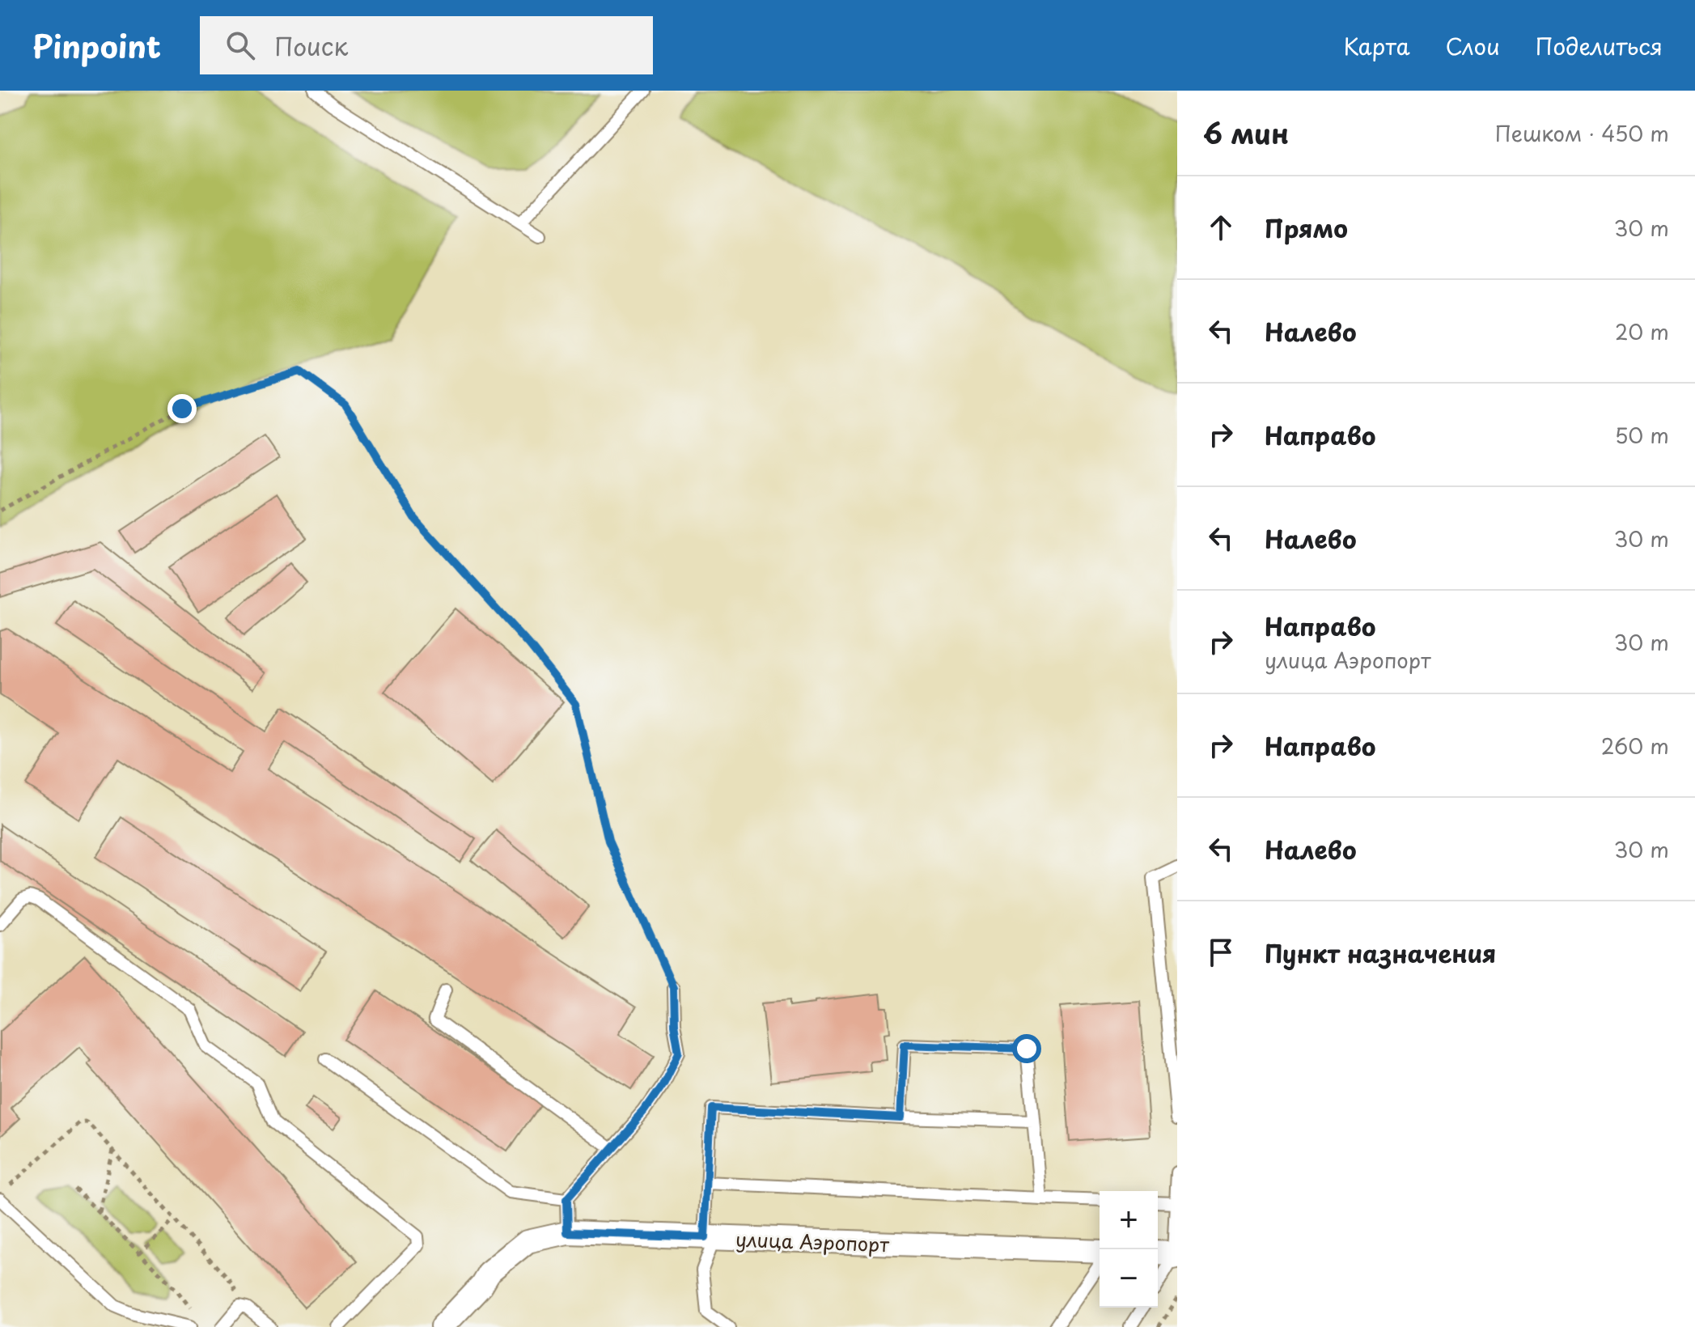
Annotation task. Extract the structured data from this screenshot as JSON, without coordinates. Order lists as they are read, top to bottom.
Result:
{
  "streets": {
    "street": ["улица Аэропорт"]
  },
  "page": {
    "header": "Pinpoint",
    "search": "Поиск",
    "nav": ["Карта", "Слои", "Поделиться"],
    "heading": ["6 мин", "Пешком · 450 m"],
    "list": [
      ["Прямо", "30 m"],
      ["Налево", "20 m"],
      ["Направо", "50 m"],
      ["Налево", "30 m"],
      ["Направо", "улица Аэропорт", "30 m"],
      ["Направо", "260 m"],
      ["Налево", "30 m"],
      "Пункт назначения"
    ],
    "map_buttons": ["+", "−"]
  }
}
